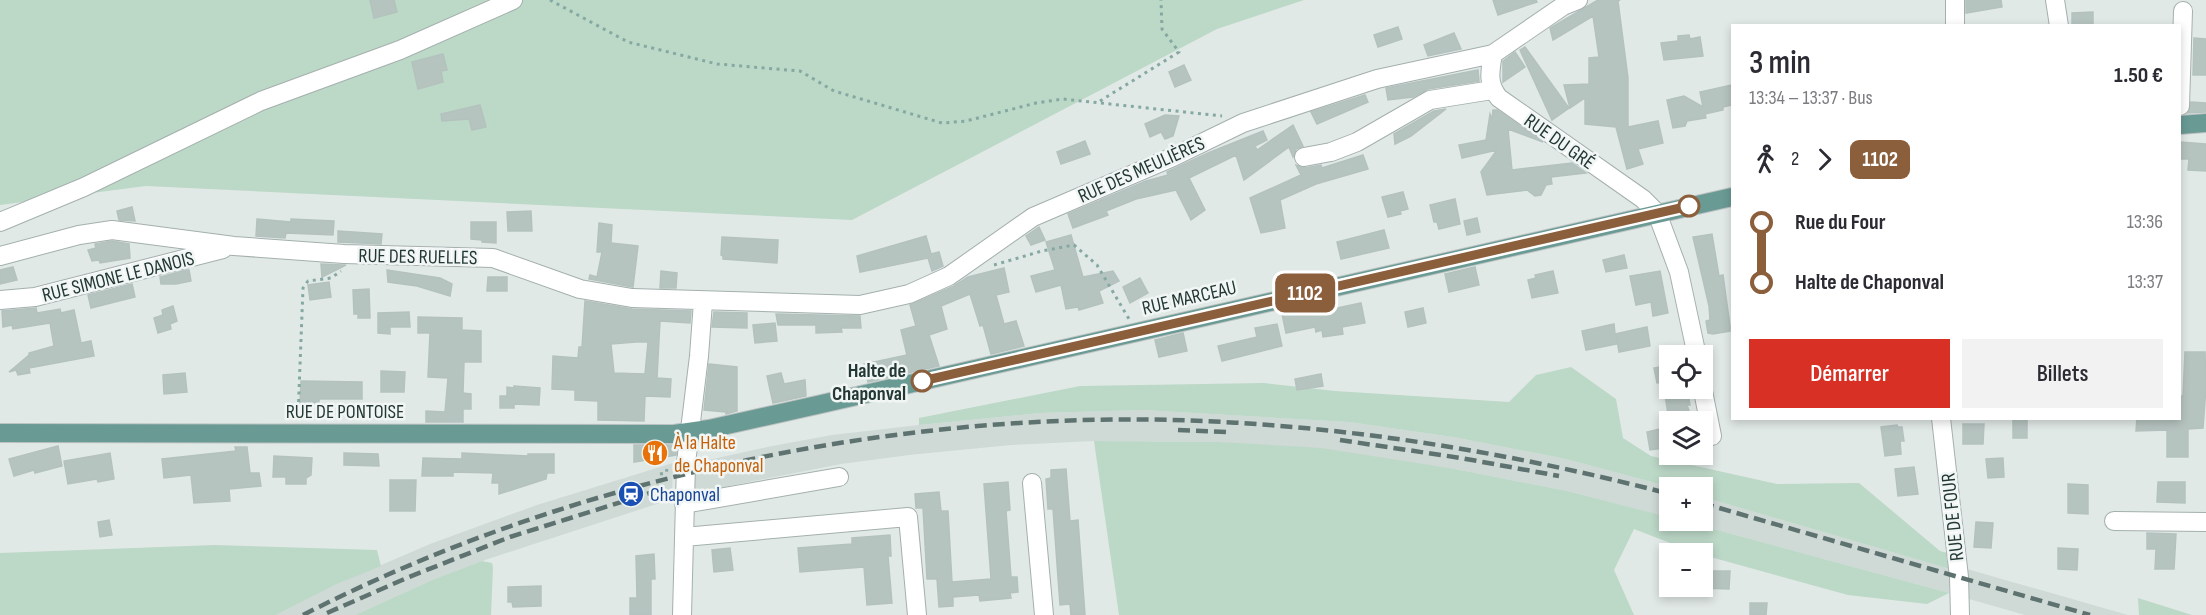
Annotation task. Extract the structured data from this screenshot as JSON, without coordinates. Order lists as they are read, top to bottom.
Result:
{
  "streets": {
    "main road": ["RUE MARCEAU", "RUE DE PONTOISE"],
    "street": [
      "RUE DU GRÉ",
      "RUE DES MEULIÈRES",
      "RUE DES RUELLES",
      "RUE SIMONE LE DANOIS",
      "RUE DE FOUR"
    ]
  },
  "crossings": [
    ["RUE DU GRÉ", "RUE MARCEAU"],
    ["RUE DES MEULIÈRES", "RUE DES RUELLES"],
    ["RUE DES RUELLES", "RUE SIMONE LE DANOIS"],
    ["RUE MARCEAU", "RUE DE PONTOISE"]
  ],
  "places": {
    "other": ["Halte de Chaponval"],
    "restaurant": ["À la Halte de Chaponval"],
    "station": ["Chaponval"]
  },
  "lines": ["bus line 1102"],
  "page": {
    "on_map": "1102",
    "heading": ["3 min", "13:34 – 13:37 · Bus", "1.50 €"],
    "legs": ["2", "1102"],
    "list": [
      {
        "name": "Rue du Four",
        "value": "13:36"
      },
      {
        "name": "Halte de Chaponval",
        "value": "13:37"
      }
    ],
    "buttons": ["Démarrer", "Billets"],
    "map_buttons": ["+", "−"]
  }
}
